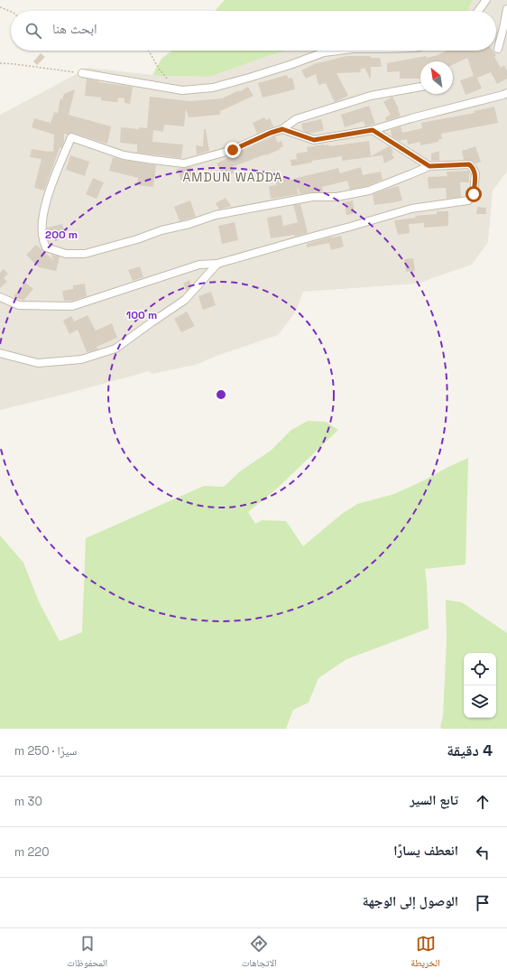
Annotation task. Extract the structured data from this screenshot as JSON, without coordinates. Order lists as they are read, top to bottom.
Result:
{
  "districts": ["AMDUN WADDA"],
  "north": "top left",
  "page": {
    "search": "ابحث هنا",
    "heading": ["4 دقيقة", "سيرًا · 250 m"],
    "list": [
      ["تابع السير", "30 m"],
      ["انعطف يسارًا", "220 m"],
      "الوصول إلى الوجهة"
    ],
    "nav": ["الخريطة", "الاتجاهات", "المحفوظات"]
  },
  "rings": ["200 m", "100 m"]
}
